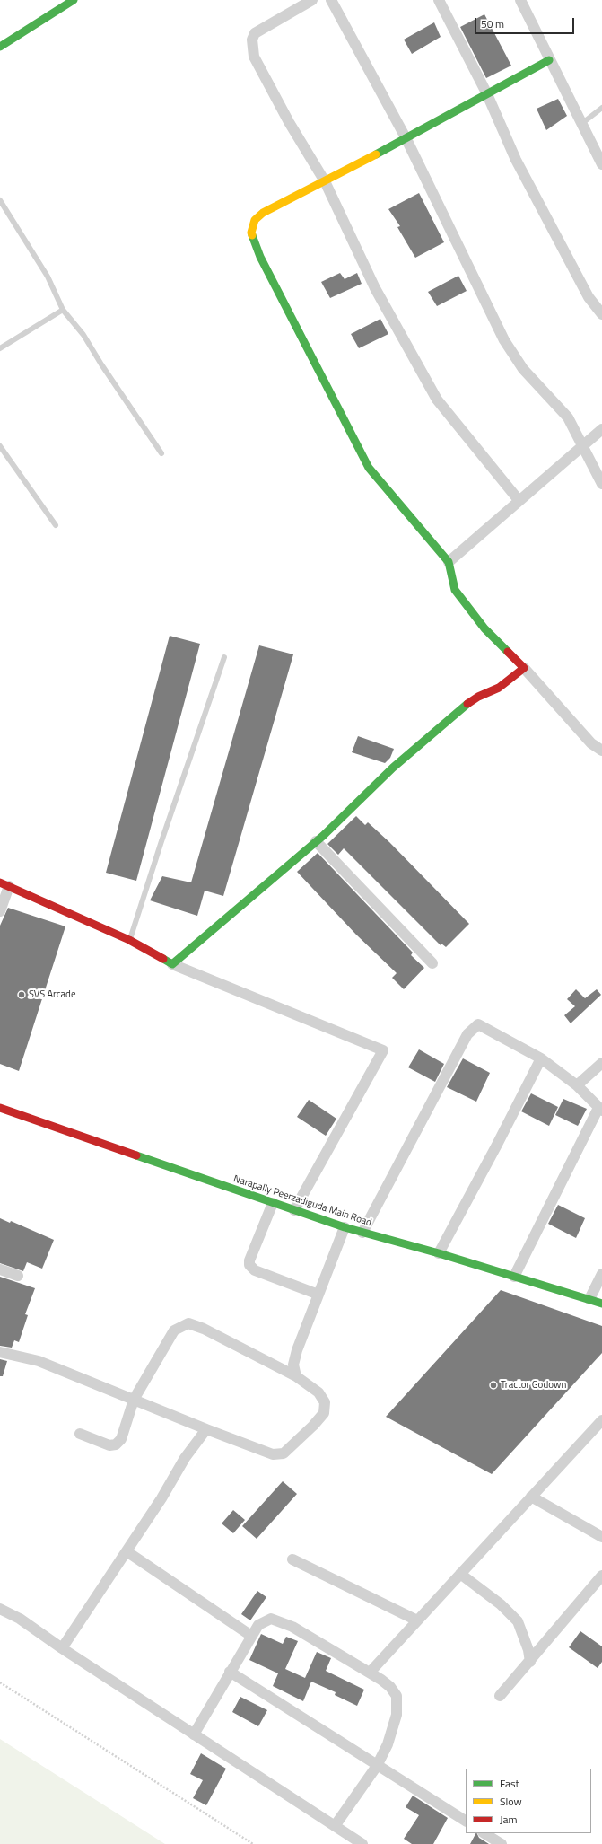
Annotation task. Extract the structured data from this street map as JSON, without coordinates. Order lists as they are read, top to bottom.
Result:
{
  "streets": {
    "street": ["Narapally Peerzadiguda Main Road"]
  },
  "places": ["SVS Arcade", "Tractor Godown"],
  "legend": ["Fast", "Slow", "Jam"],
  "scale_bar": "50 m"
}
